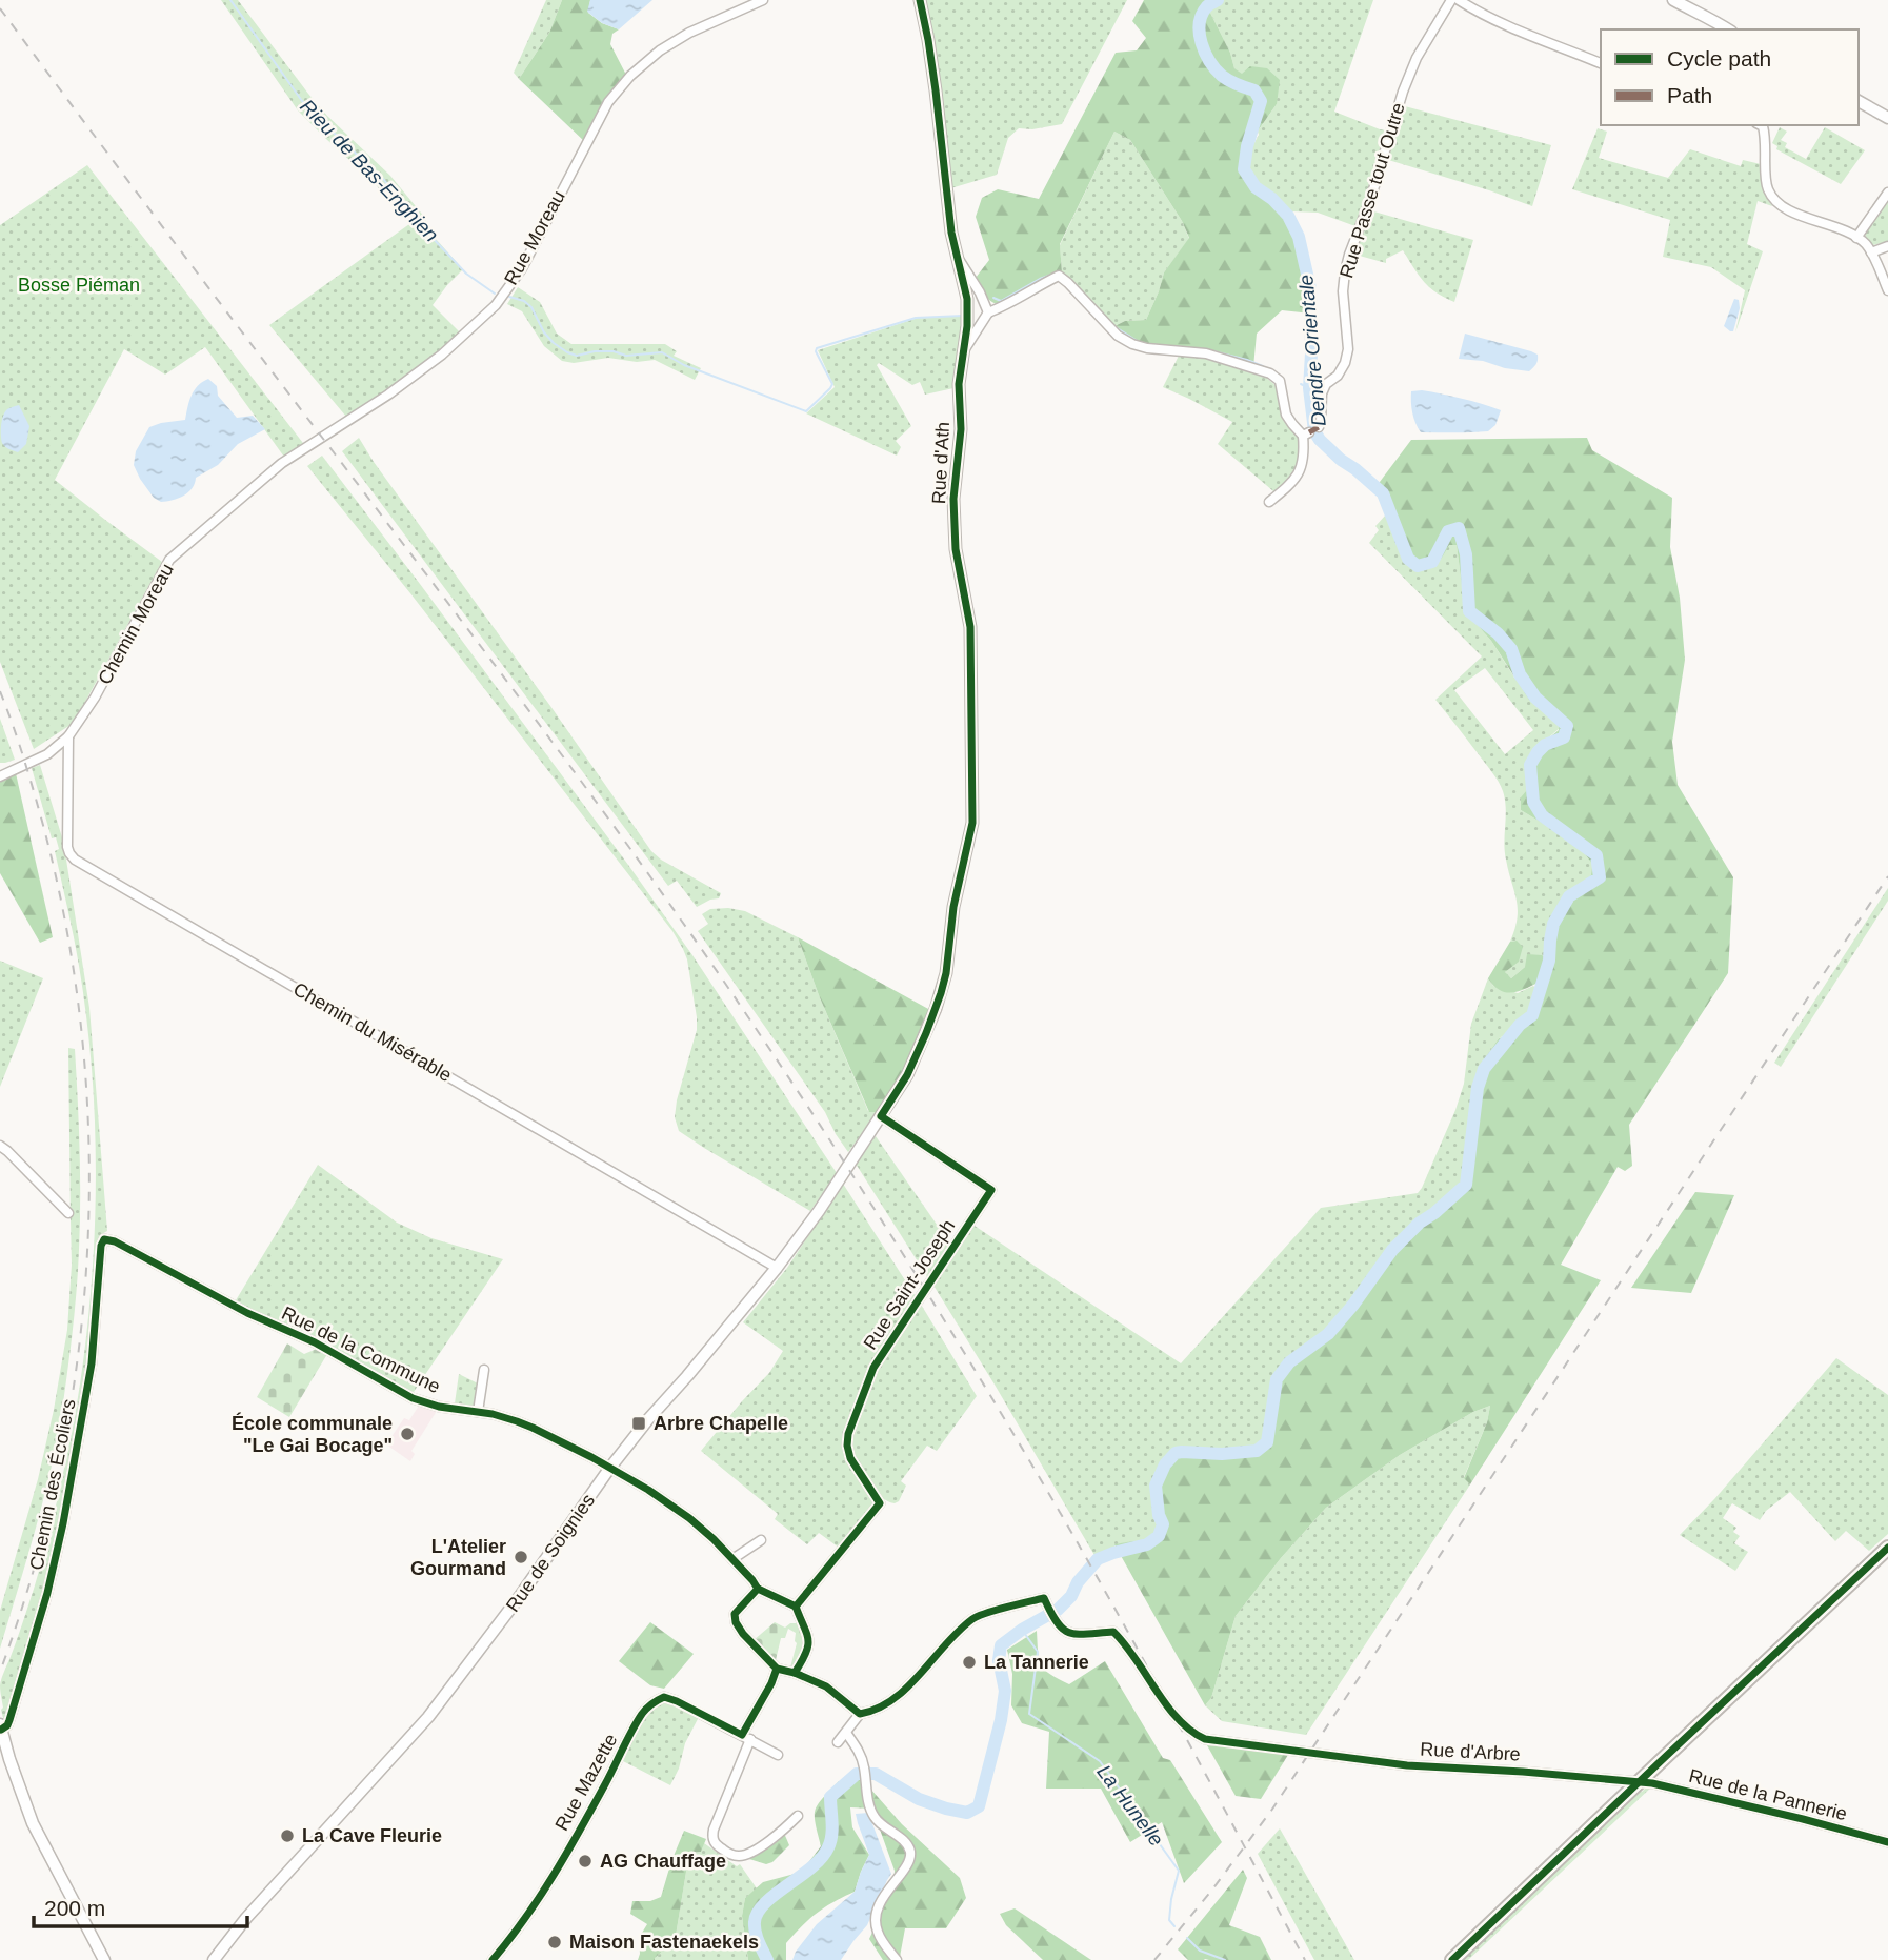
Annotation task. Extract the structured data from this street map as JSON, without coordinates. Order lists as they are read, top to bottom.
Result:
{
  "streets": {
    "street": [
      "Rue Passe tout Outre",
      "Rue Moreau",
      "Rue d'Ath",
      "Chemin Moreau",
      "Chemin du Misérable",
      "Rue Saint-Joseph",
      "Rue de la Commune",
      "Chemin des Écoliers",
      "Rue de Soignies",
      "Rue d'Arbre",
      "Rue Mazette",
      "Rue de la Pannerie"
    ]
  },
  "crossings": [
    ["Rue Moreau", "Chemin Moreau"],
    ["Rue d'Ath", "Rue de Soignies"],
    ["Chemin Moreau", "Chemin du Misérable"],
    ["Chemin du Misérable", "Rue de Soignies"],
    ["Rue Saint-Joseph", "Rue de Soignies"],
    ["Rue de la Commune", "Chemin des Écoliers"],
    ["Rue de la Commune", "Rue de Soignies"],
    ["Rue d'Arbre", "Rue de la Pannerie"]
  ],
  "water": ["Rieu de Bas-Enghien", "Dendre Orientale", "La Hunelle"],
  "parks": ["Bosse Piéman"],
  "places": {
    "transit": ["Arbre Chapelle"],
    "other": [
      "École communale \"Le Gai Bocage\"",
      "L'Atelier Gourmand",
      "La Tannerie",
      "La Cave Fleurie",
      "AG Chauffage",
      "Maison Fastenaekels"
    ]
  },
  "legend": ["Cycle path", "Path"],
  "scale_bar": "200 m"
}
